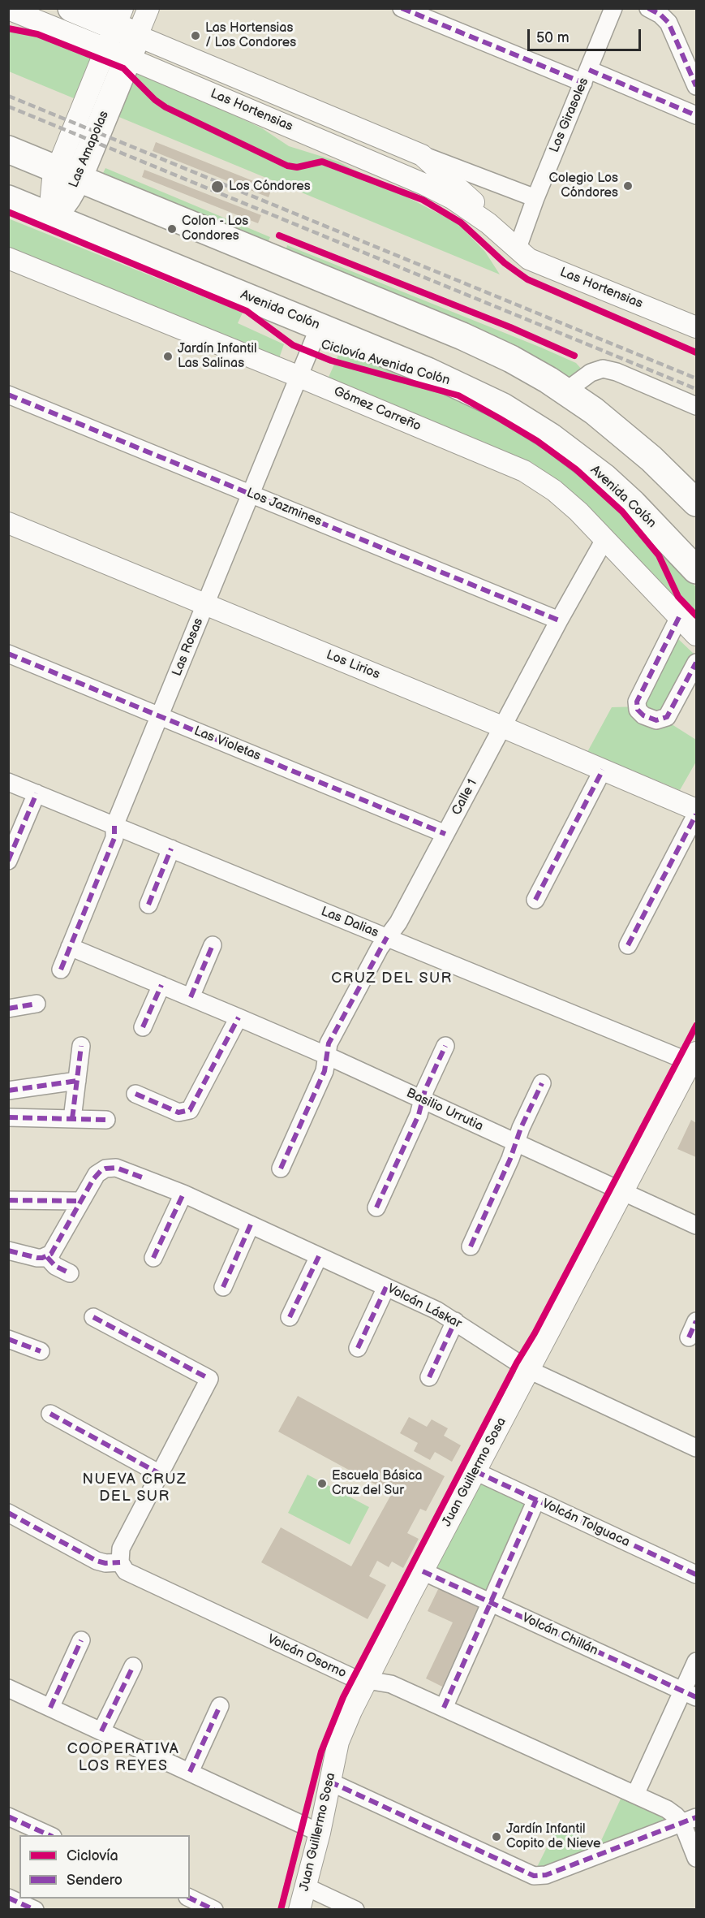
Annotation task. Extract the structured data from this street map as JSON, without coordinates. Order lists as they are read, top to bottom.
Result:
{
  "streets": {
    "main road": ["Las Hortensias", "Las Amapolas", "Avenida Colón"],
    "street": [
      "Los Girasoles",
      "Gómez Carreño",
      "Los Jazmines",
      "Las Rosas",
      "Los Lirios",
      "Las Violetas",
      "Calle 1",
      "Las Dalias",
      "Basilio Urrutia",
      "Volcán Láskar",
      "Juan Guillermo Sosa",
      "Volcán Tolguaca",
      "Volcán Chillán",
      "Volcán Osorno"
    ],
    "cycle path": ["Ciclovía Avenida Colón"]
  },
  "crossings": [
    ["Las Hortensias", "Los Girasoles"],
    ["Las Hortensias", "Las Amapolas"],
    ["Las Amapolas", "Avenida Colón"],
    ["Avenida Colón", "Las Rosas"],
    ["Gómez Carreño", "Las Rosas"],
    ["Gómez Carreño", "Calle 1"],
    ["Los Jazmines", "Las Rosas"],
    ["Los Jazmines", "Calle 1"],
    ["Las Rosas", "Los Lirios"],
    ["Las Rosas", "Las Violetas"],
    ["Las Rosas", "Las Dalias"],
    ["Las Rosas", "Basilio Urrutia"],
    ["Los Lirios", "Calle 1"],
    ["Las Violetas", "Calle 1"],
    ["Calle 1", "Las Dalias"],
    ["Calle 1", "Basilio Urrutia"],
    ["Las Dalias", "Juan Guillermo Sosa"],
    ["Basilio Urrutia", "Juan Guillermo Sosa"],
    ["Volcán Láskar", "Juan Guillermo Sosa"],
    ["Juan Guillermo Sosa", "Volcán Tolguaca"],
    ["Juan Guillermo Sosa", "Volcán Chillán"],
    ["Juan Guillermo Sosa", "Volcán Osorno"]
  ],
  "districts": ["CRUZ DEL SUR", "NUEVA CRUZ DEL SUR", "COOPERATIVA LOS REYES"],
  "places": [
    "Las Hortensias / Los Condores",
    "Colegio Los Cóndores",
    "Los Cóndores",
    "Colon - Los Condores",
    "Jardín Infantil Las Salinas",
    "Escuela Básica Cruz del Sur",
    "Jardín Infantil Copito de Nieve"
  ],
  "legend": ["Ciclovía", "Sendero"],
  "scale_bar": "50 m"
}
